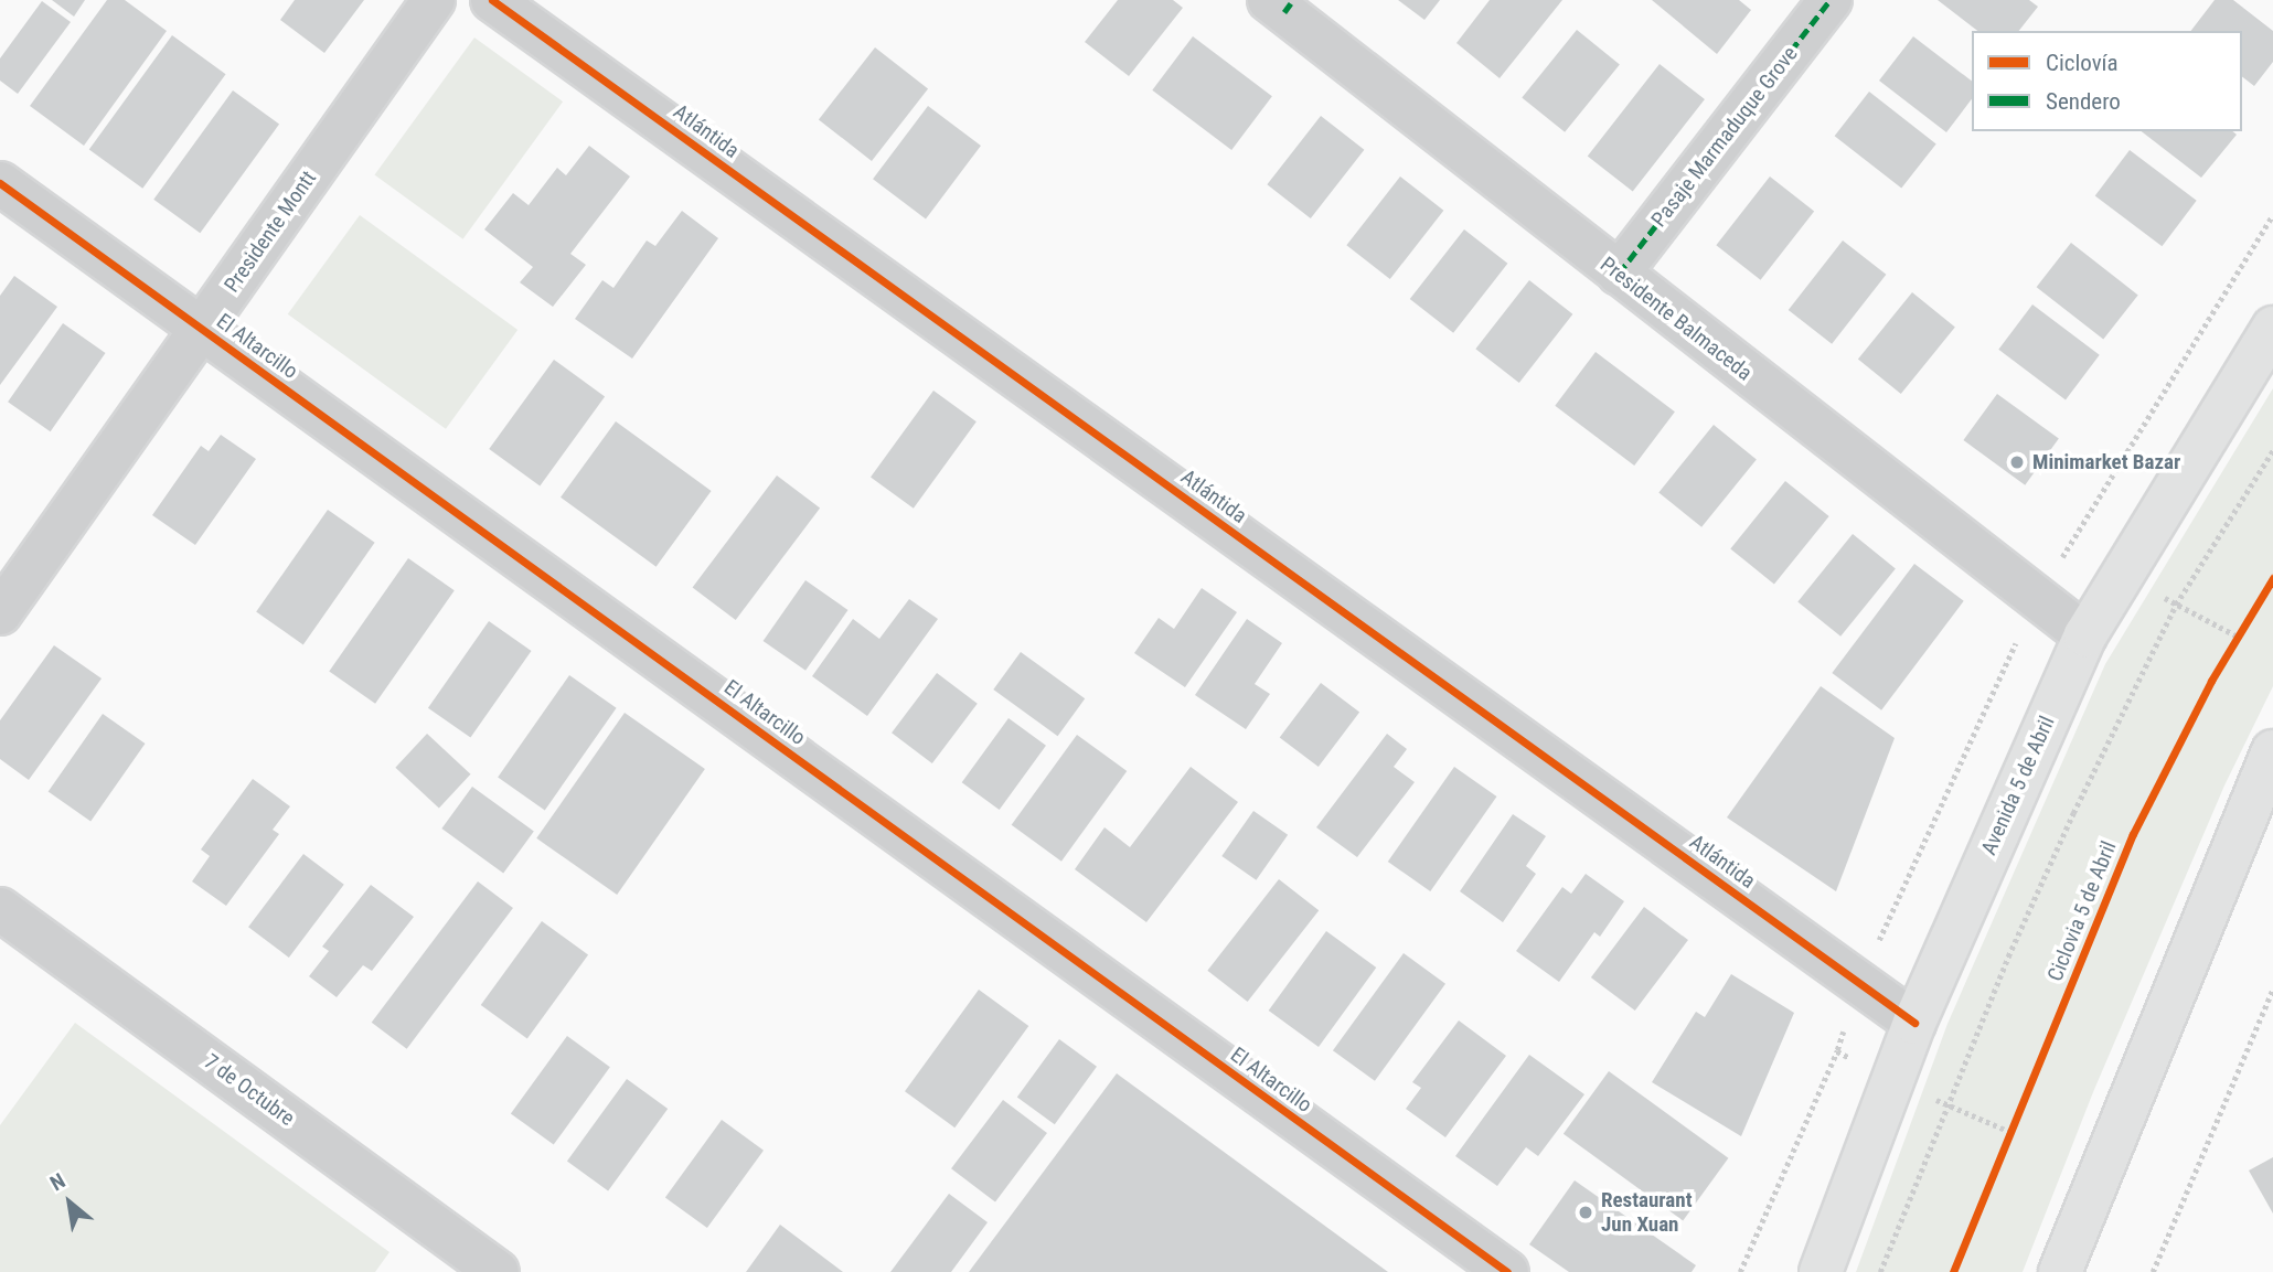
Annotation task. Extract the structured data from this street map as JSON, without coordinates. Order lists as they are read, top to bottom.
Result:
{
  "streets": {
    "main road": ["Avenida 5 de Abril"],
    "street": [
      "Atlántida",
      "Pasaje Marmaduque Grove",
      "Presidente Montt",
      "Presidente Balmaceda",
      "El Altarcillo",
      "7 de Octubre"
    ],
    "cycle path": ["Ciclovia 5 de Abril"]
  },
  "crossings": [
    ["Atlántida", "Avenida 5 de Abril"],
    ["Pasaje Marmaduque Grove", "Presidente Balmaceda"],
    ["Presidente Montt", "El Altarcillo"],
    ["Presidente Balmaceda", "Avenida 5 de Abril"]
  ],
  "places": ["Minimarket Bazar", "Restaurant Jun Xuan"],
  "legend": ["Ciclovía", "Sendero"],
  "north": "top left"
}
